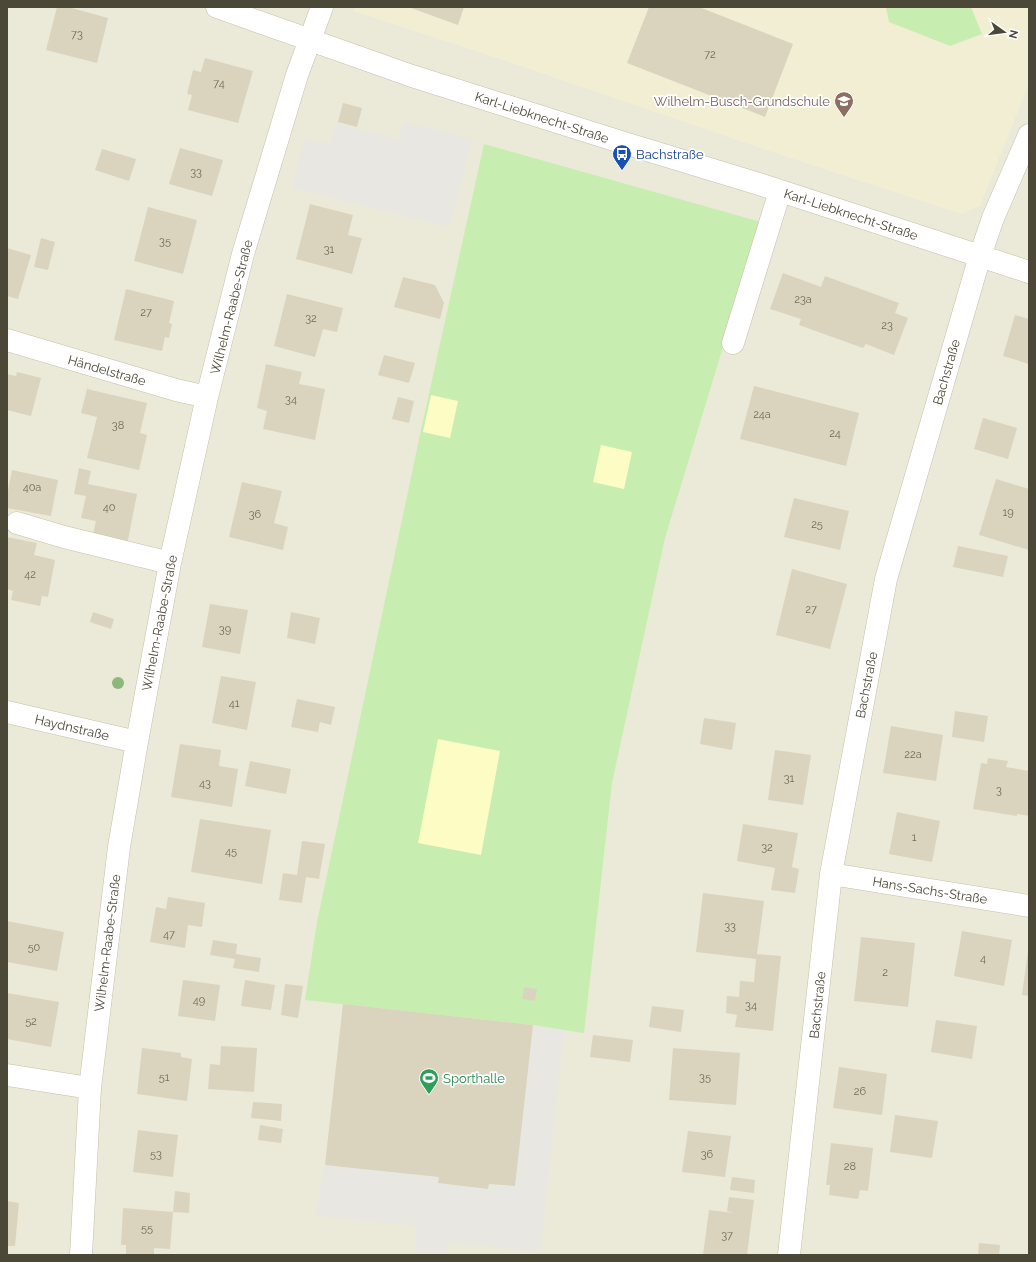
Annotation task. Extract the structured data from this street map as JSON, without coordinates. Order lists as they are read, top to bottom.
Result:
{
  "streets": {
    "street": [
      "Karl-Liebknecht-Straße",
      "Wilhelm-Raabe-Straße",
      "Händelstraße",
      "Bachstraße",
      "Haydnstraße",
      "Hans-Sachs-Straße"
    ]
  },
  "crossings": [
    ["Karl-Liebknecht-Straße", "Wilhelm-Raabe-Straße"],
    ["Karl-Liebknecht-Straße", "Bachstraße"],
    ["Wilhelm-Raabe-Straße", "Händelstraße"],
    ["Wilhelm-Raabe-Straße", "Haydnstraße"],
    ["Bachstraße", "Hans-Sachs-Straße"]
  ],
  "places": {
    "school or university": ["Wilhelm-Busch-Grundschule"],
    "bus stop": ["Bachstraße"],
    "sports": ["Sporthalle"]
  },
  "house_numbers": [
    "73",
    "72",
    "74",
    "33",
    "35",
    "31",
    "23a",
    "27",
    "32",
    "23",
    "34",
    "24a",
    "38",
    "24",
    "40a",
    "40",
    "19",
    "36",
    "25",
    "42",
    "27",
    "39",
    "41",
    "22a",
    "31",
    "43",
    "3",
    "1",
    "32",
    "45",
    "33",
    "47",
    "50",
    "4",
    "2",
    "49",
    "34",
    "52",
    "51",
    "35",
    "26",
    "53",
    "36",
    "28",
    "55",
    "37"
  ],
  "north": "right"
}
